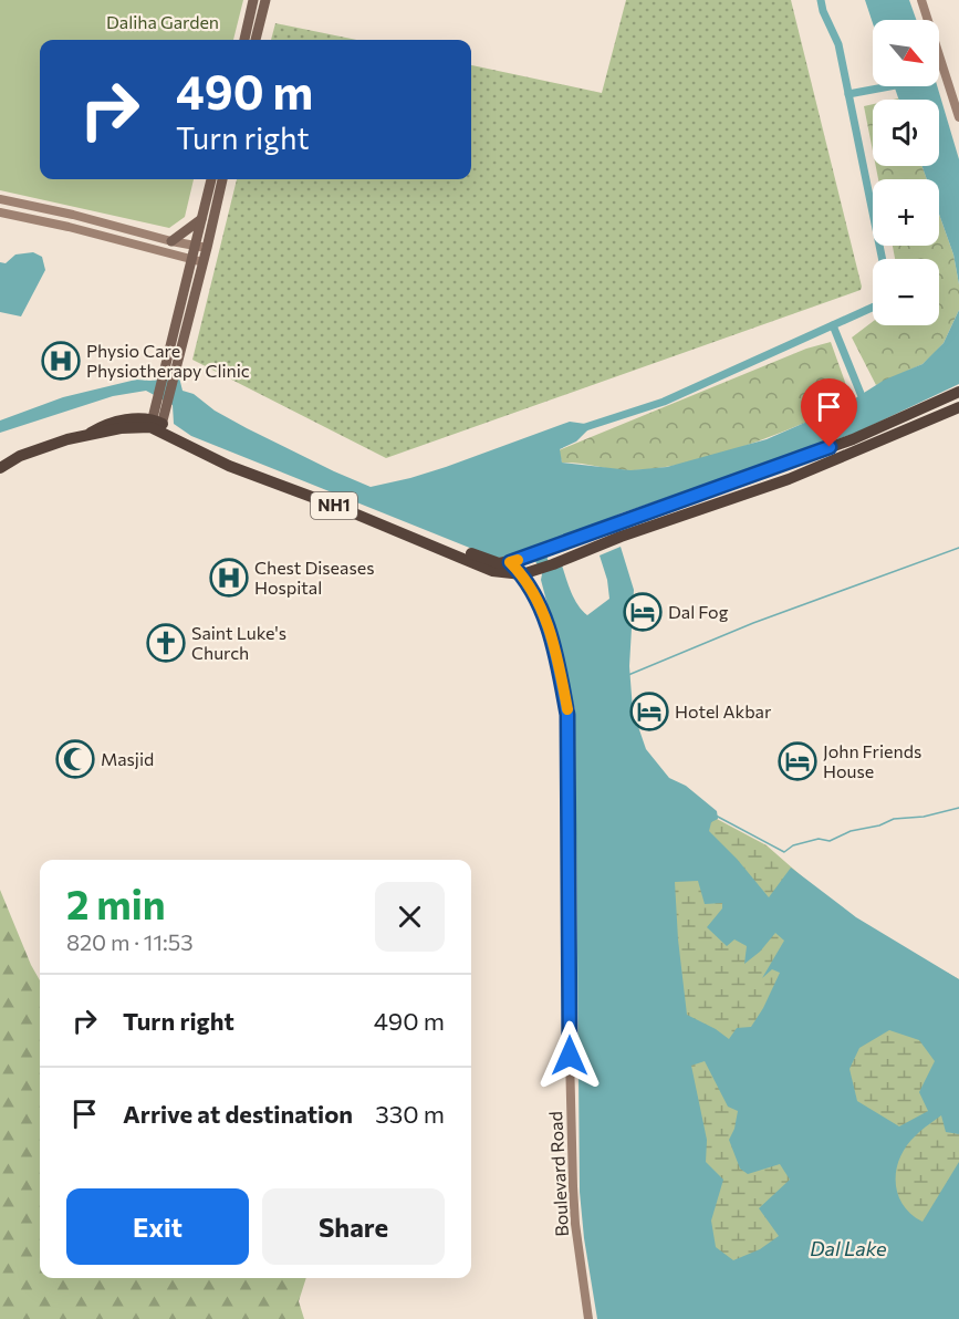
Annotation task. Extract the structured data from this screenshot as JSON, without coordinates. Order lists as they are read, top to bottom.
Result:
{
  "streets": {
    "highway": ["NH1"],
    "main road": ["Boulevard Road"]
  },
  "crossings": [
    ["NH1", "Boulevard Road"]
  ],
  "water": ["Dal Lake"],
  "parks": ["Daliha Garden"],
  "places": {
    "hospital": ["Physio Care Physiotherapy Clinic", "Chest Diseases Hospital"],
    "hotel": ["Dal Fog", "Hotel Akbar", "John Friends House"],
    "church": ["Saint Luke's Church"],
    "mosque": ["Masjid"]
  },
  "north": "bottom right",
  "page": {
    "map_buttons": ["+", "−"],
    "turn": ["490 m", "Turn right"],
    "heading": ["2 min", "820 m · 11:53"],
    "list": [
      {
        "name": "Turn right",
        "value": "490 m"
      },
      {
        "name": "Arrive at destination",
        "value": "330 m"
      }
    ],
    "buttons": ["Exit", "Share"]
  }
}
